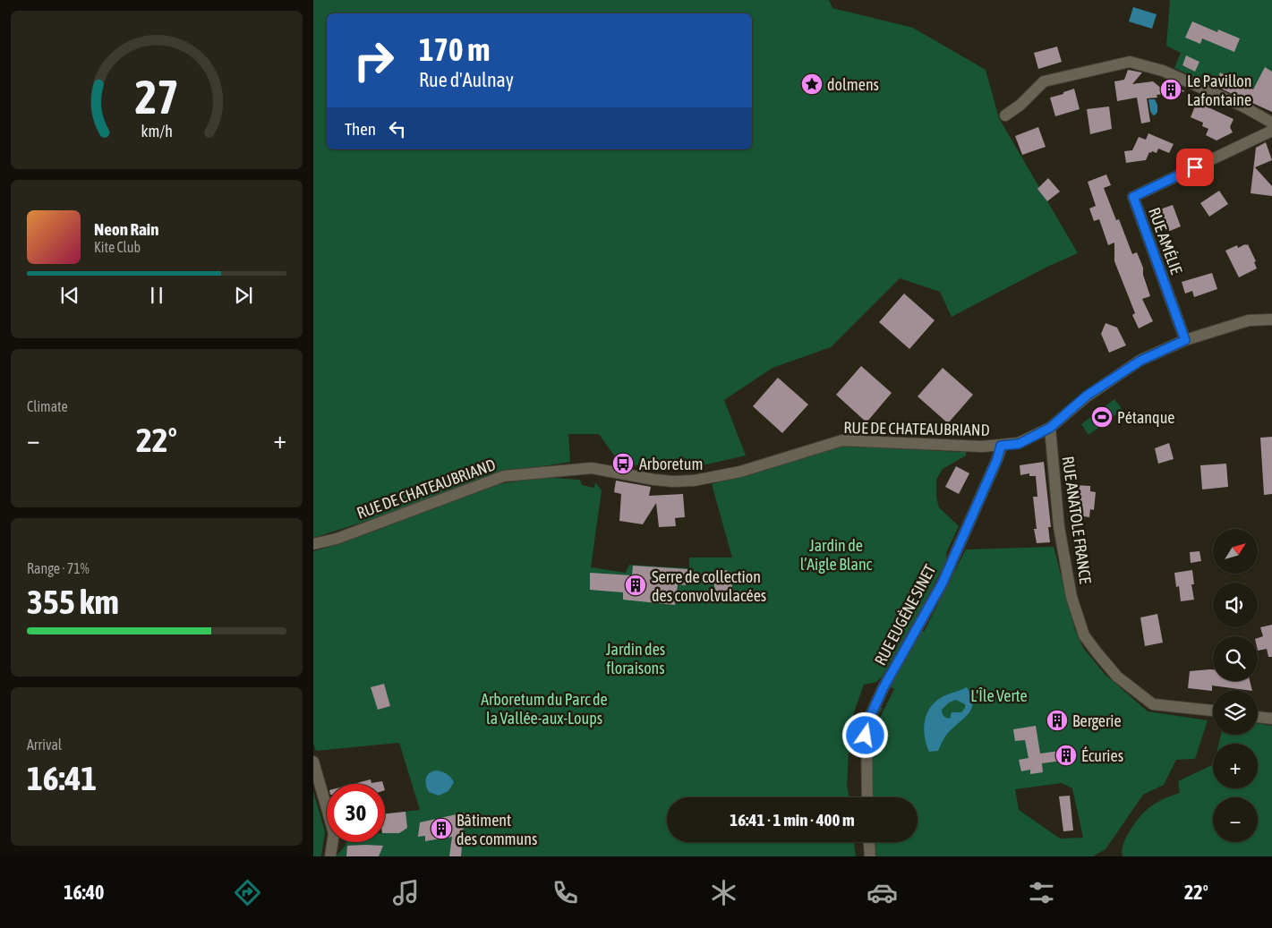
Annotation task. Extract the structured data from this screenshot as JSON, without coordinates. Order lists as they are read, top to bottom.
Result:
{
  "streets": {
    "street": [
      "RUE AMÉLIE",
      "RUE DE CHATEAUBRIAND",
      "RUE ANATOLE FRANCE",
      "RUE EUGÈNE SINET"
    ]
  },
  "crossings": [
    ["RUE AMÉLIE", "RUE DE CHATEAUBRIAND"],
    ["RUE DE CHATEAUBRIAND", "RUE ANATOLE FRANCE"],
    ["RUE DE CHATEAUBRIAND", "RUE EUGÈNE SINET"]
  ],
  "parks": [
    "Jardin de l’Aigle Blanc",
    "Jardin des floraisons",
    "L'Île Verte",
    "Arboretum du Parc de la Vallée-aux-Loups"
  ],
  "places": {
    "place": ["dolmens"],
    "building": [
      "Le Pavillon Lafontaine",
      "Serre de collection des convolvulacées",
      "Bergerie",
      "Écuries",
      "Bâtiment des communs"
    ],
    "sports": ["Pétanque"],
    "bus stop": ["Arboretum"]
  },
  "north": "top right",
  "page": {
    "turn": ["170 m", "Rue d'Aulnay"],
    "then": "Then",
    "song": ["Neon Rain", "Kite Club"],
    "tile": [
      "Climate",
      ["Range · 71%", "355 km"],
      ["Arrival", "16:41"]
    ],
    "heat": ["−", "22°", "+"],
    "map_buttons": ["+", "−"],
    "limit": "30",
    "trip": "16:41 · 1 min · 400 m",
    "tabs": ["16:40", "22°"],
    "gauge": ["27", "km/h"]
  }
}
